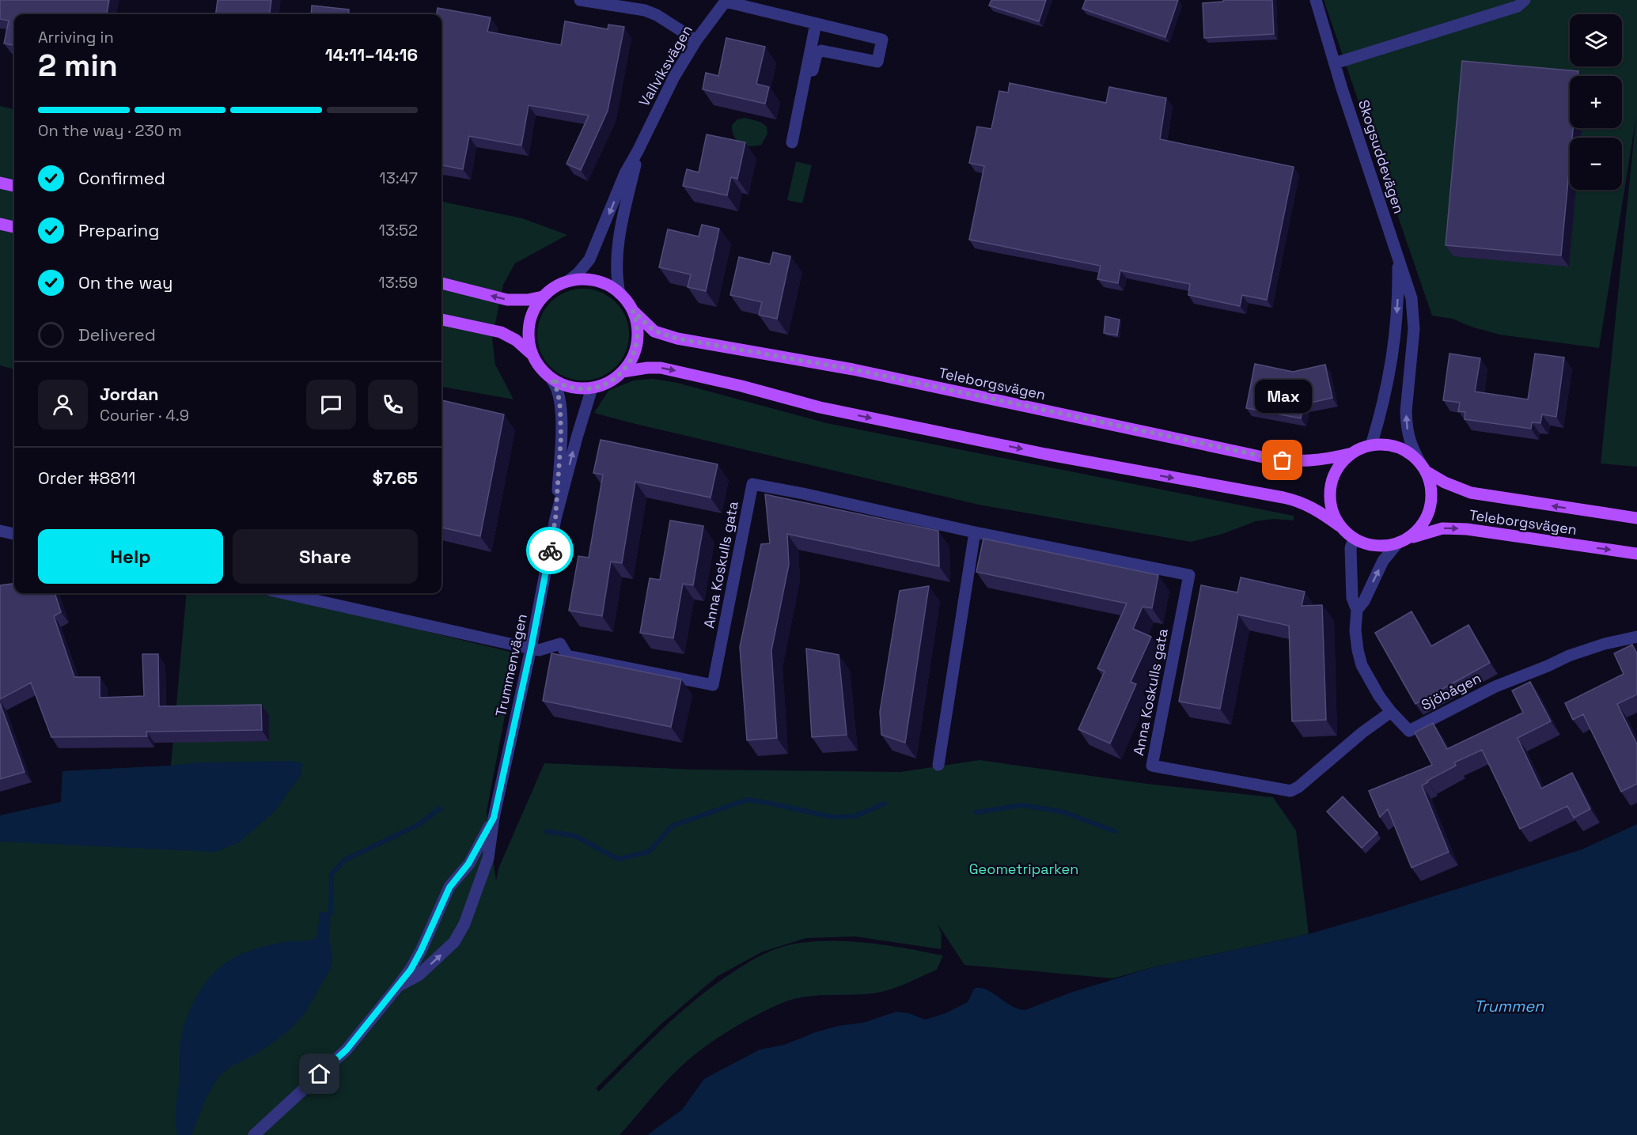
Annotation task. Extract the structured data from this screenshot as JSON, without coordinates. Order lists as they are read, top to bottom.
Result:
{
  "streets": {
    "main road": ["Teleborgsvägen"],
    "street": [
      "Vallviksvägen",
      "Skogsuddevägen",
      "Anna Koskulls gata",
      "Trummenvägen",
      "Sjöbågen"
    ]
  },
  "crossings": [
    ["Vallviksvägen", "Teleborgsvägen"],
    ["Vallviksvägen", "Trummenvägen"],
    ["Skogsuddevägen", "Teleborgsvägen"],
    ["Skogsuddevägen", "Sjöbågen"],
    ["Teleborgsvägen", "Trummenvägen"],
    ["Teleborgsvägen", "Sjöbågen"],
    ["Anna Koskulls gata", "Trummenvägen"],
    ["Anna Koskulls gata", "Sjöbågen"]
  ],
  "water": ["Trummen"],
  "parks": ["Geometriparken"],
  "places": ["Max"],
  "page": {
    "map_buttons": ["+", "−"],
    "heading": ["2 min", "Arriving in", "14:11–14:16"],
    "panel": [
      "Jordan",
      "Courier · 4.9",
      "Order #8811",
      "$7.65"
    ],
    "bar": "On the way · 230 m",
    "list": [
      ["Confirmed", "13:47"],
      ["Preparing", "13:52"],
      ["On the way", "13:59"],
      "Delivered"
    ],
    "bubble": "Max",
    "buttons": ["Help", "Share"]
  }
}
